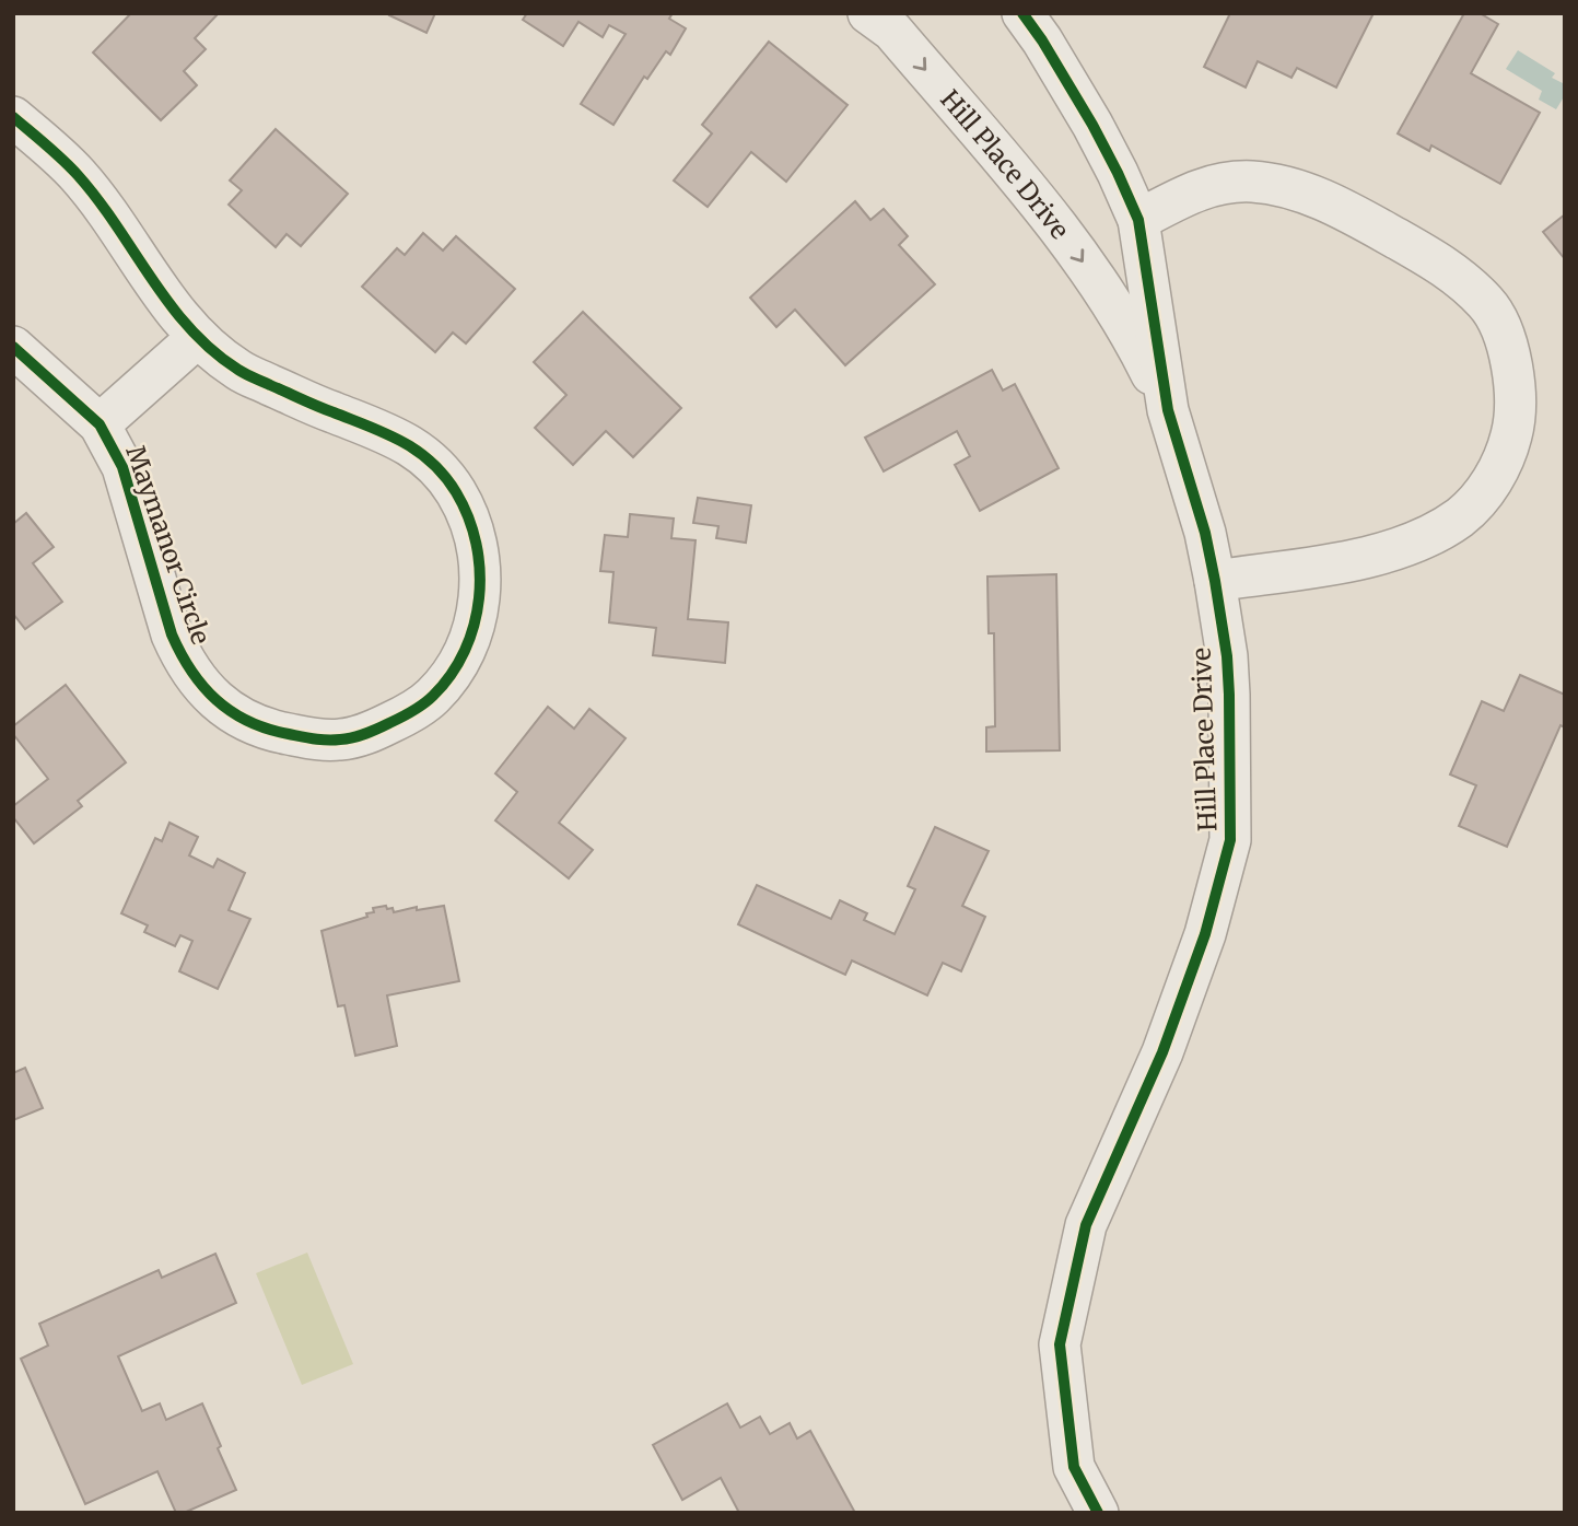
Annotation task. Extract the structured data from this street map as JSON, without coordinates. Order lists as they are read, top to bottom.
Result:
{
  "streets": {
    "street": ["Hill Place Drive", "Maymanor Circle"]
  }
}
